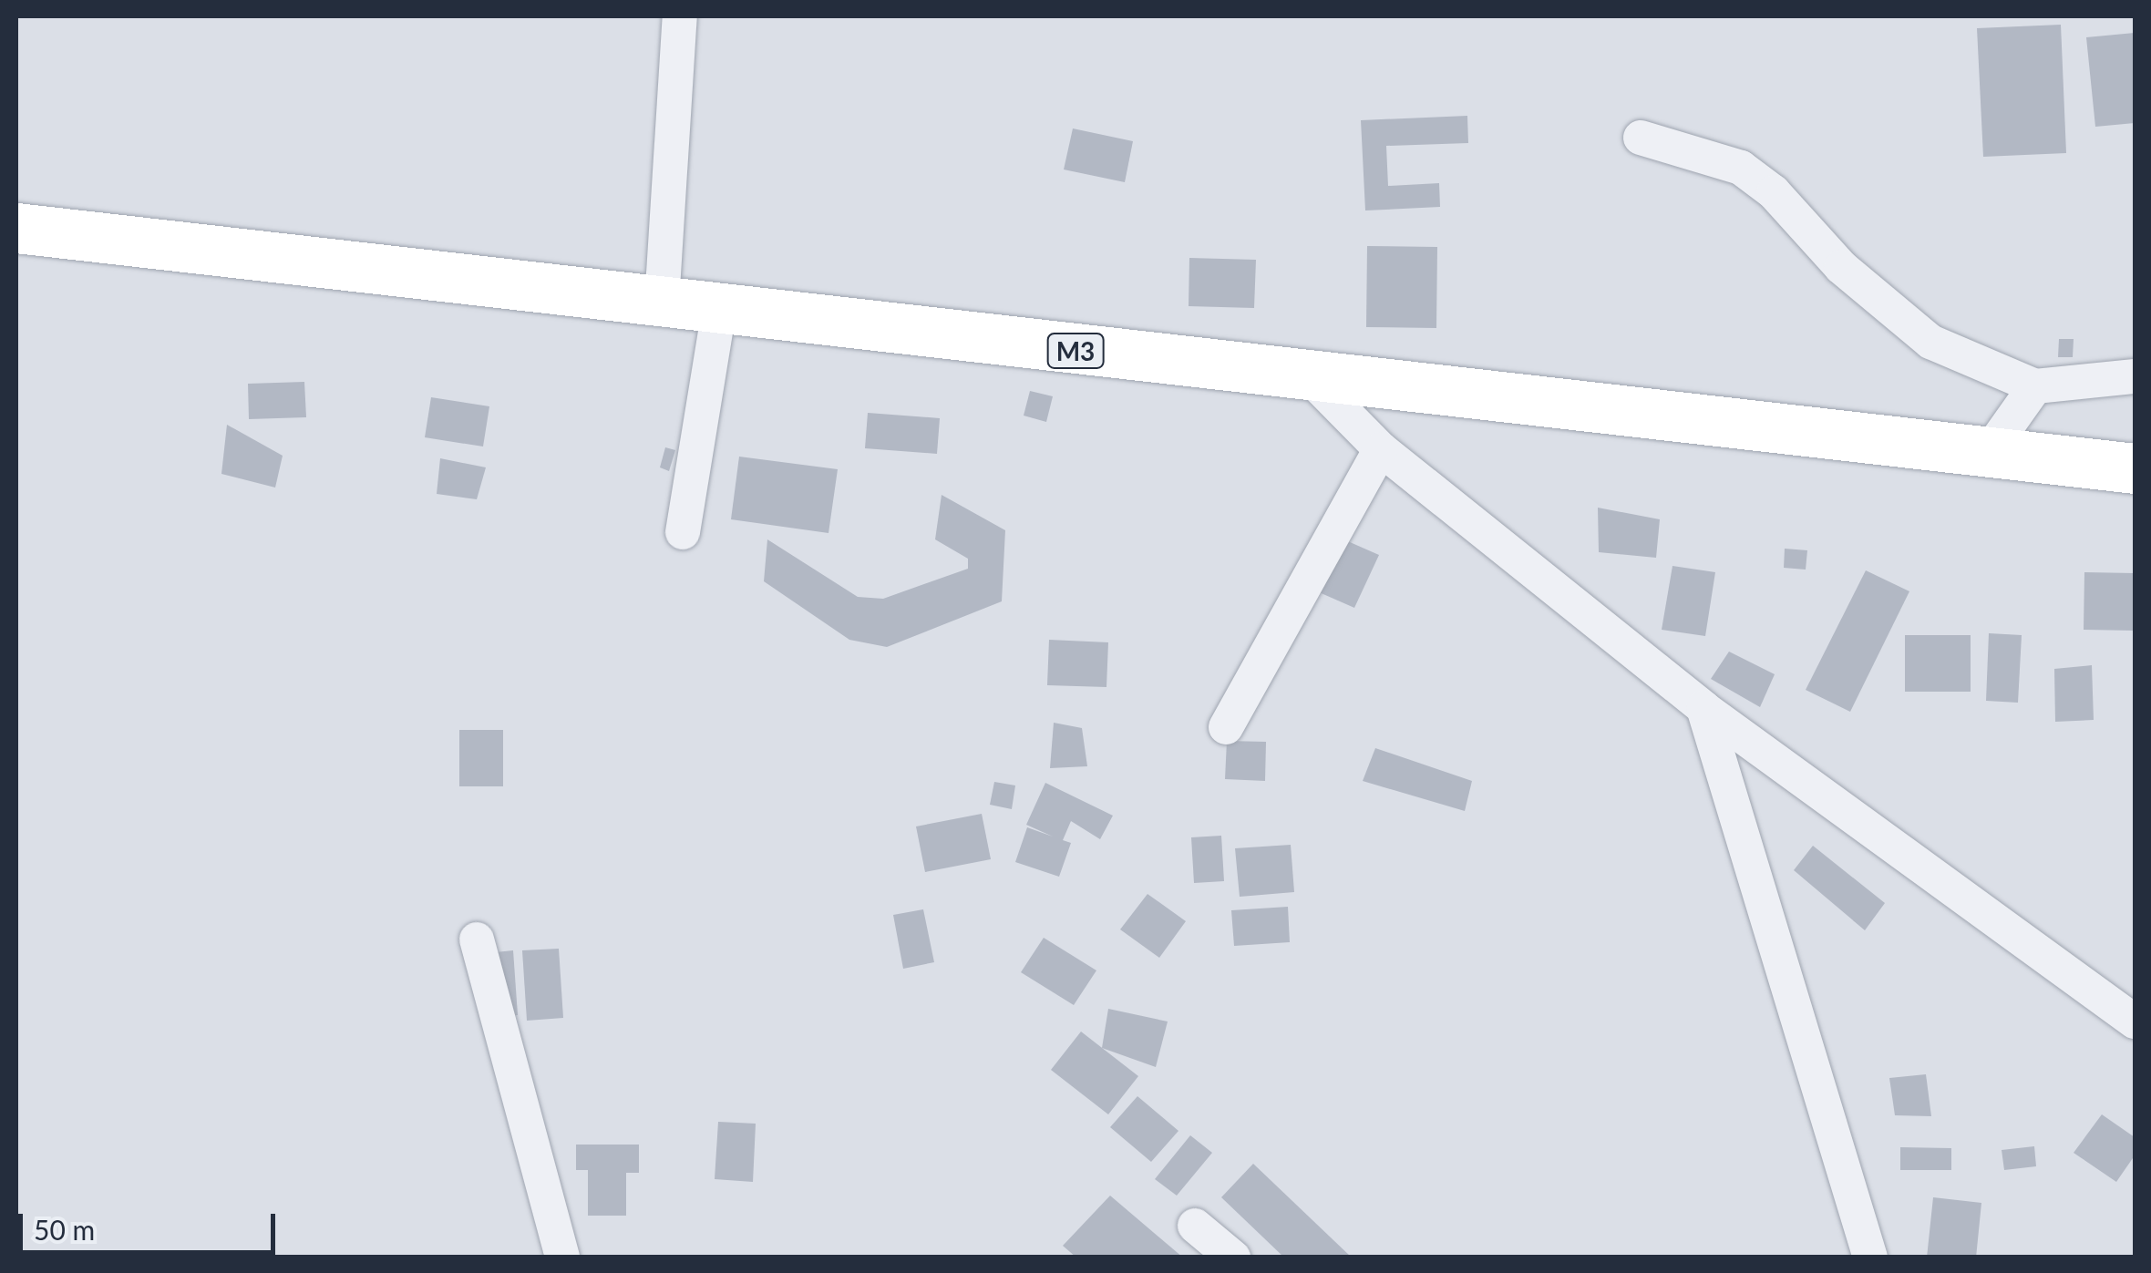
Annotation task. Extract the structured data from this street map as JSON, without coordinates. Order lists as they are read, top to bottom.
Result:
{
  "streets": {
    "highway": ["M3"]
  },
  "scale_bar": "50 m"
}
